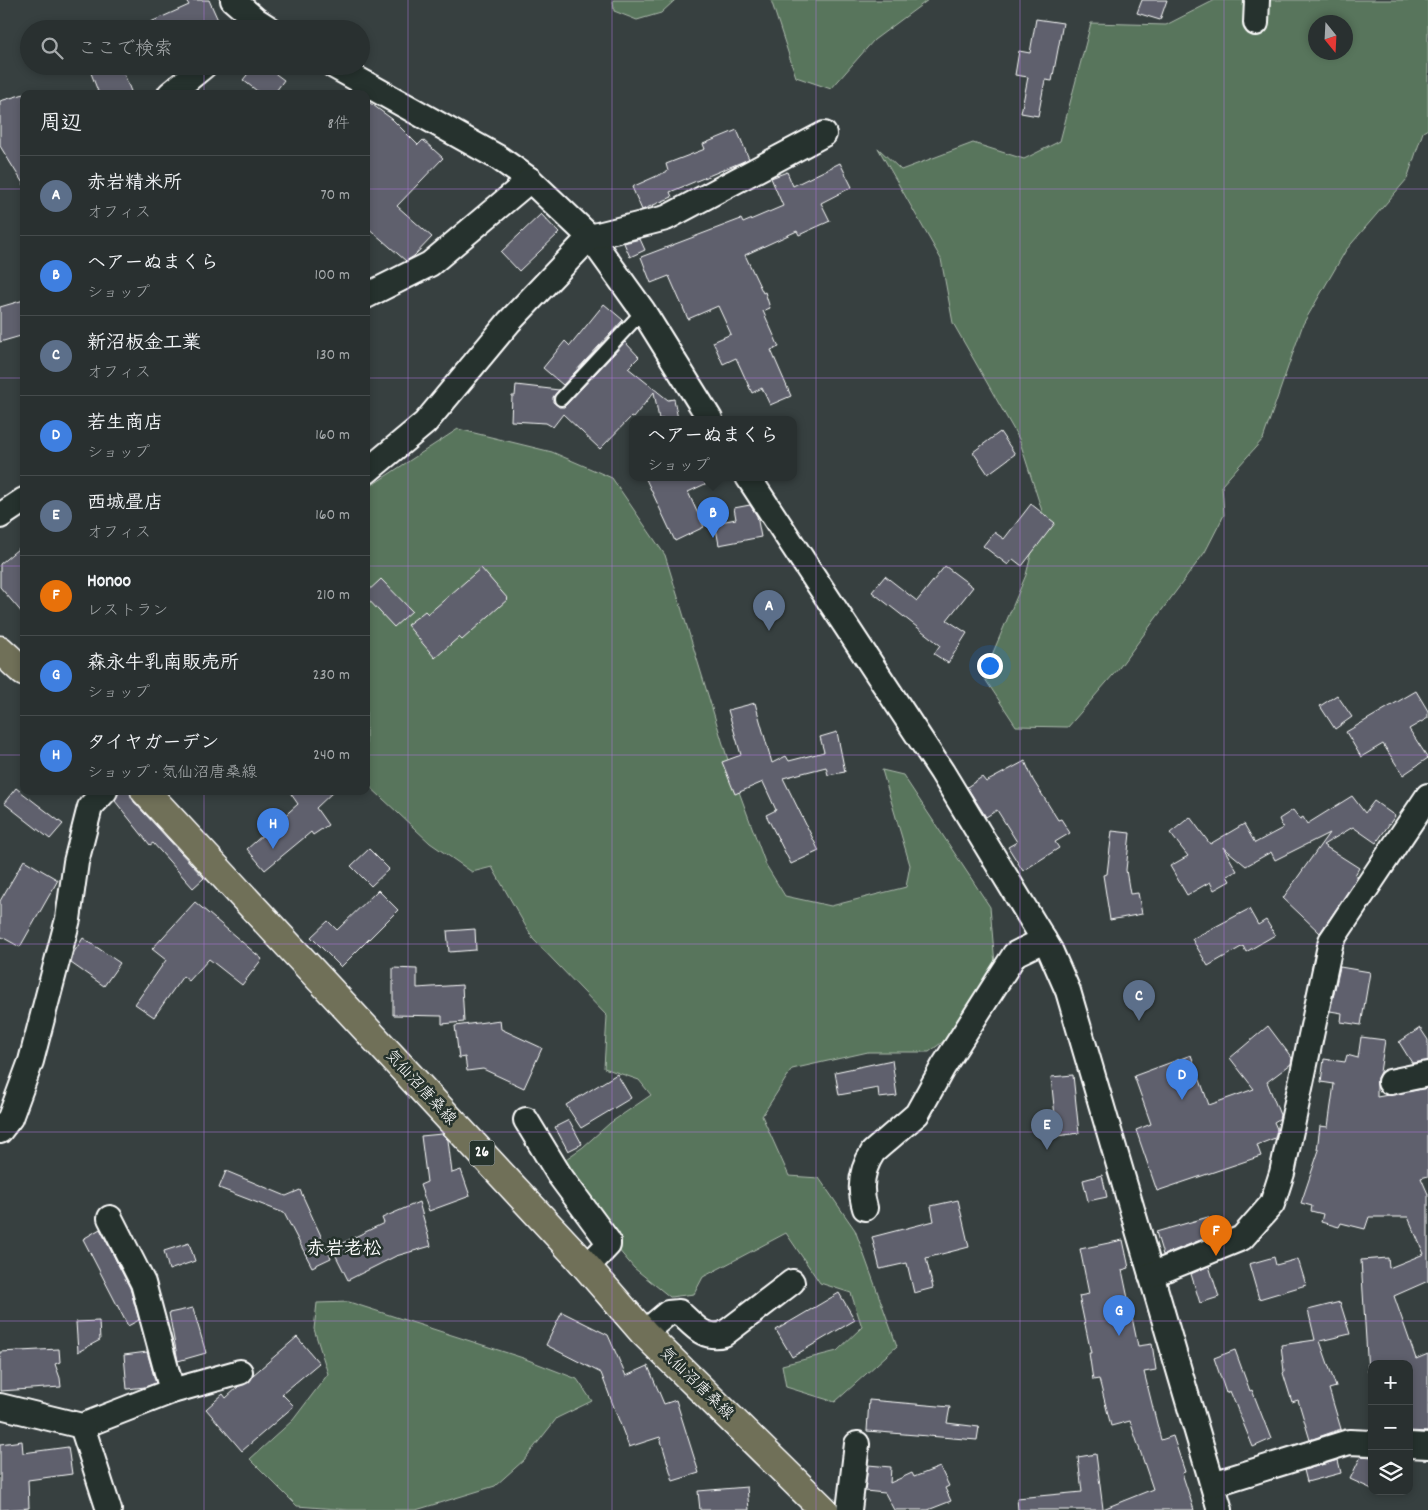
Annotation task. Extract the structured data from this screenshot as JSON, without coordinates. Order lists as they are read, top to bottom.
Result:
{
  "streets": {
    "main road": ["気仙沼唐桑線", "26"]
  },
  "districts": ["赤岩老松"],
  "north": "bottom",
  "page": {
    "search": "ここで検索",
    "heading": ["周辺", "8件"],
    "list": [
      {
        "mark": "A",
        "name": "赤岩精米所",
        "note": "オフィス",
        "value": "70 m"
      },
      {
        "mark": "B",
        "name": "ヘアーぬまくら",
        "note": "ショップ",
        "value": "100 m"
      },
      {
        "mark": "C",
        "name": "新沼板金工業",
        "note": "オフィス",
        "value": "130 m"
      },
      {
        "mark": "D",
        "name": "若生商店",
        "note": "ショップ",
        "value": "160 m"
      },
      {
        "mark": "E",
        "name": "西城畳店",
        "note": "オフィス",
        "value": "160 m"
      },
      {
        "mark": "F",
        "name": "Honoo",
        "note": "レストラン",
        "value": "210 m"
      },
      {
        "mark": "G",
        "name": "森永牛乳南販売所",
        "note": "ショップ",
        "value": "230 m"
      },
      {
        "mark": "H",
        "name": "タイヤガーデン",
        "note": "ショップ · 気仙沼唐桑線",
        "value": "240 m"
      }
    ],
    "popup": ["ヘアーぬまくら", "ショップ"],
    "pins": [
      "B",
      "A",
      "H",
      "C",
      "D",
      "E",
      "F",
      "G"
    ],
    "map_buttons": ["+", "−"]
  }
}
